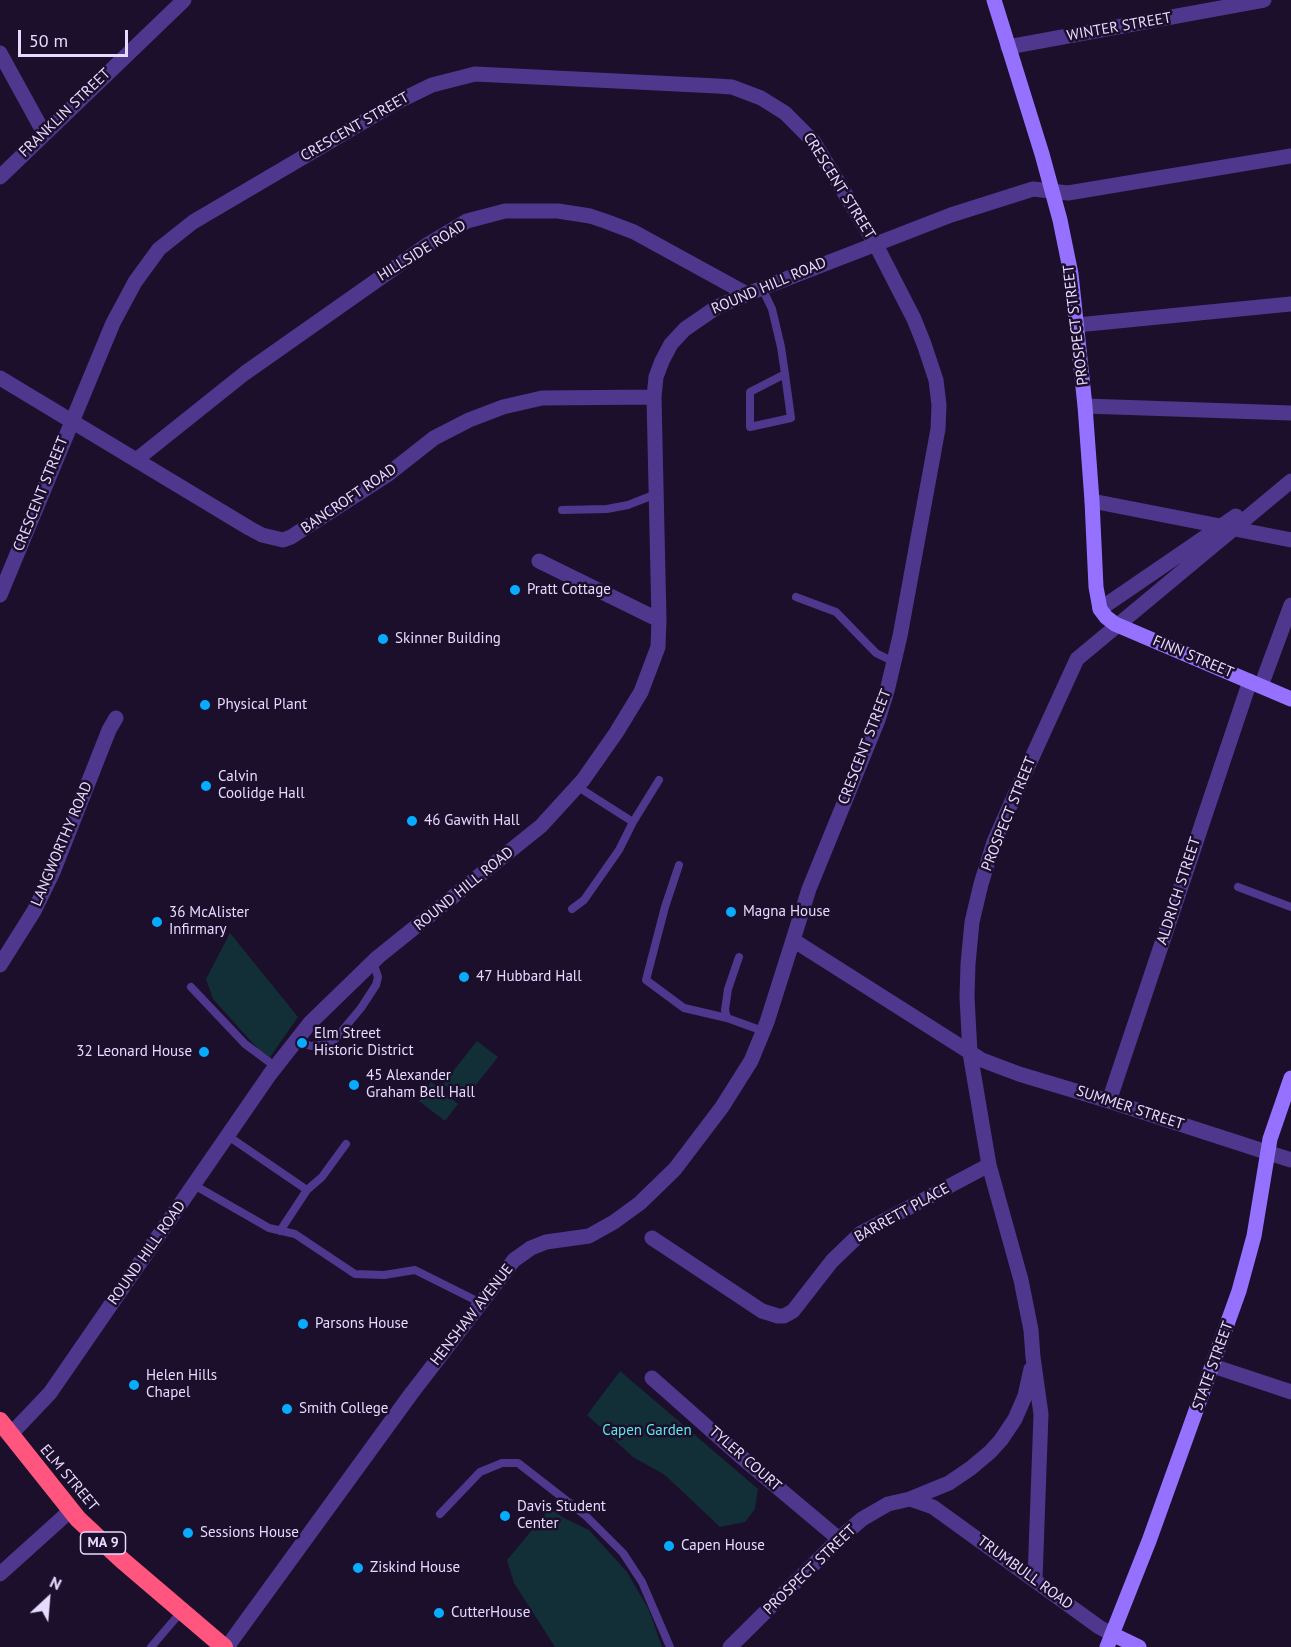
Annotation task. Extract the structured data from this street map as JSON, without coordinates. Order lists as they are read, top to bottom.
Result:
{
  "streets": {
    "highway": ["ELM STREET", "MA 9"],
    "main road": [
      "PROSPECT STREET",
      "FINN STREET",
      "STATE STREET",
      "TRUMBULL ROAD"
    ],
    "street": [
      "WINTER STREET",
      "FRANKLIN STREET",
      "CRESCENT STREET",
      "HILLSIDE ROAD",
      "ROUND HILL ROAD",
      "BANCROFT ROAD",
      "LANGWORTHY ROAD",
      "ALDRICH STREET",
      "SUMMER STREET",
      "BARRETT PLACE",
      "HENSHAW AVENUE",
      "TYLER COURT"
    ]
  },
  "crossings": [
    ["WINTER STREET", "PROSPECT STREET"],
    ["CRESCENT STREET", "ROUND HILL ROAD"],
    ["CRESCENT STREET", "BANCROFT ROAD"],
    ["CRESCENT STREET", "HENSHAW AVENUE"],
    ["HILLSIDE ROAD", "ROUND HILL ROAD"],
    ["HILLSIDE ROAD", "BANCROFT ROAD"],
    ["ROUND HILL ROAD", "PROSPECT STREET"],
    ["ROUND HILL ROAD", "BANCROFT ROAD"],
    ["ROUND HILL ROAD", "ELM STREET"],
    ["PROSPECT STREET", "FINN STREET"],
    ["PROSPECT STREET", "SUMMER STREET"],
    ["PROSPECT STREET", "BARRETT PLACE"],
    ["PROSPECT STREET", "TYLER COURT"],
    ["PROSPECT STREET", "TRUMBULL ROAD"],
    ["FINN STREET", "ALDRICH STREET"],
    ["ALDRICH STREET", "SUMMER STREET"],
    ["SUMMER STREET", "STATE STREET"],
    ["HENSHAW AVENUE", "ELM STREET"],
    ["STATE STREET", "TRUMBULL ROAD"]
  ],
  "parks": ["Capen Garden"],
  "places": [
    "Pratt Cottage",
    "Skinner Building",
    "Physical Plant",
    "Calvin Coolidge Hall",
    "46 Gawith Hall",
    "Magna House",
    "36 McAlister Infirmary",
    "47 Hubbard Hall",
    "Elm Street Historic District",
    "32 Leonard House",
    "45 Alexander Graham Bell Hall",
    "Parsons House",
    "Helen Hills Chapel",
    "Smith College",
    "Davis Student Center",
    "Sessions House",
    "Capen House",
    "Ziskind House",
    "CutterHouse"
  ],
  "scale_bar": "50 m",
  "north": "top right"
}
